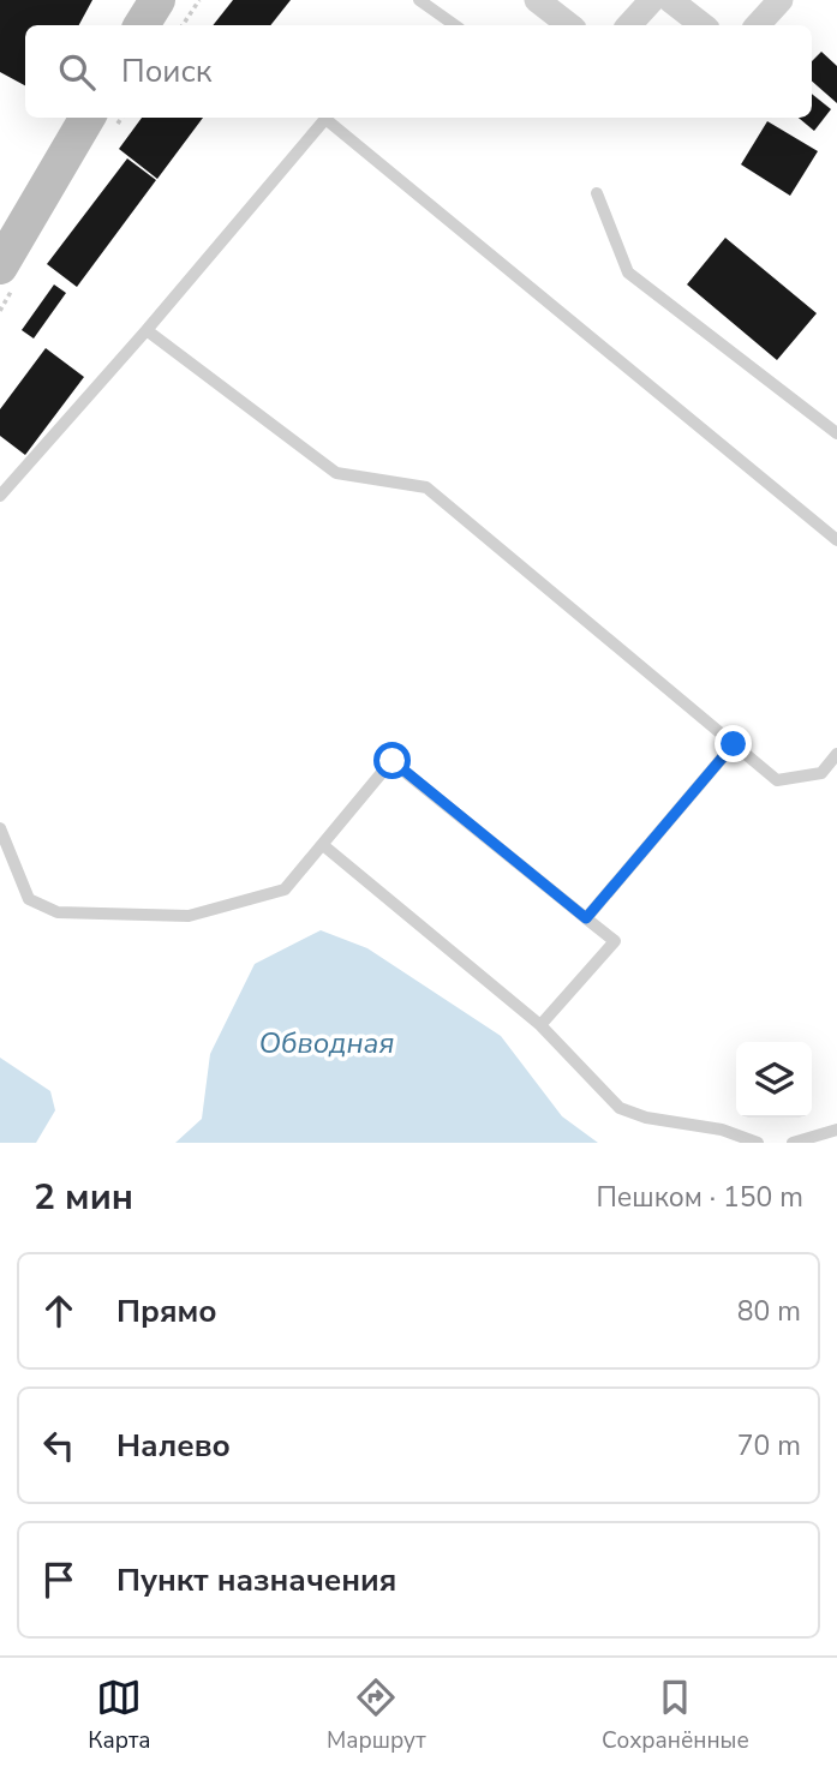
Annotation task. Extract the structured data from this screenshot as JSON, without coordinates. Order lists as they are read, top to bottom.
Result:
{
  "water": ["Обводная"],
  "page": {
    "search": "Поиск",
    "heading": ["2 мин", "Пешком · 150 m"],
    "list": [
      ["Прямо", "80 m"],
      ["Налево", "70 m"],
      "Пункт назначения"
    ],
    "nav": ["Карта", "Маршрут", "Сохранённые"]
  }
}
